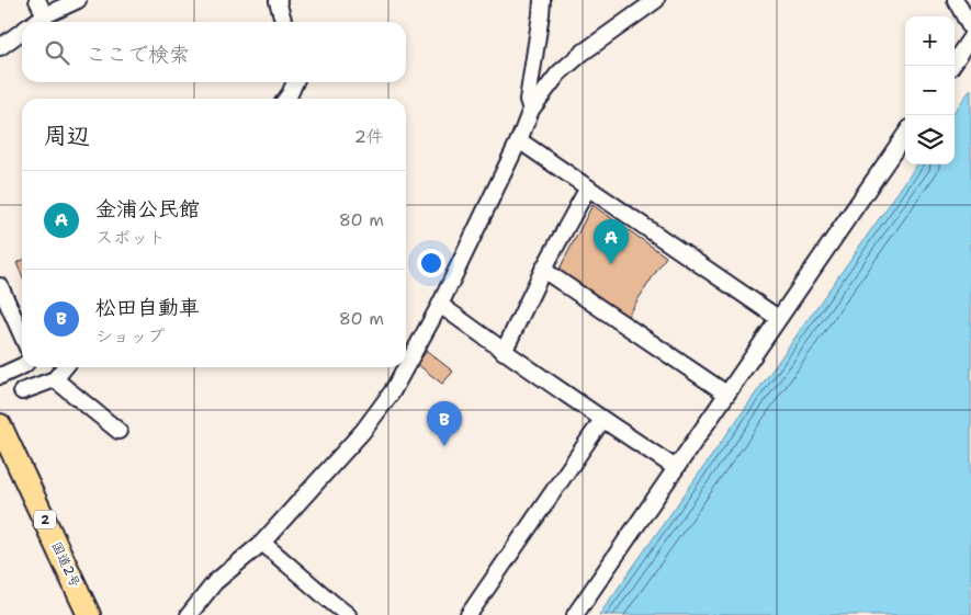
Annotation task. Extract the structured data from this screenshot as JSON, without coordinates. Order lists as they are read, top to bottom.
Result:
{
  "streets": {
    "highway": ["2", "国道2号"]
  },
  "page": {
    "map_buttons": ["+", "−"],
    "search": "ここで検索",
    "heading": ["周辺", "2件"],
    "list": [
      {
        "mark": "A",
        "name": "金浦公民館",
        "note": "スポット",
        "value": "80 m"
      },
      {
        "mark": "B",
        "name": "松田自動車",
        "note": "ショップ",
        "value": "80 m"
      }
    ],
    "pins": ["A", "B"]
  }
}
